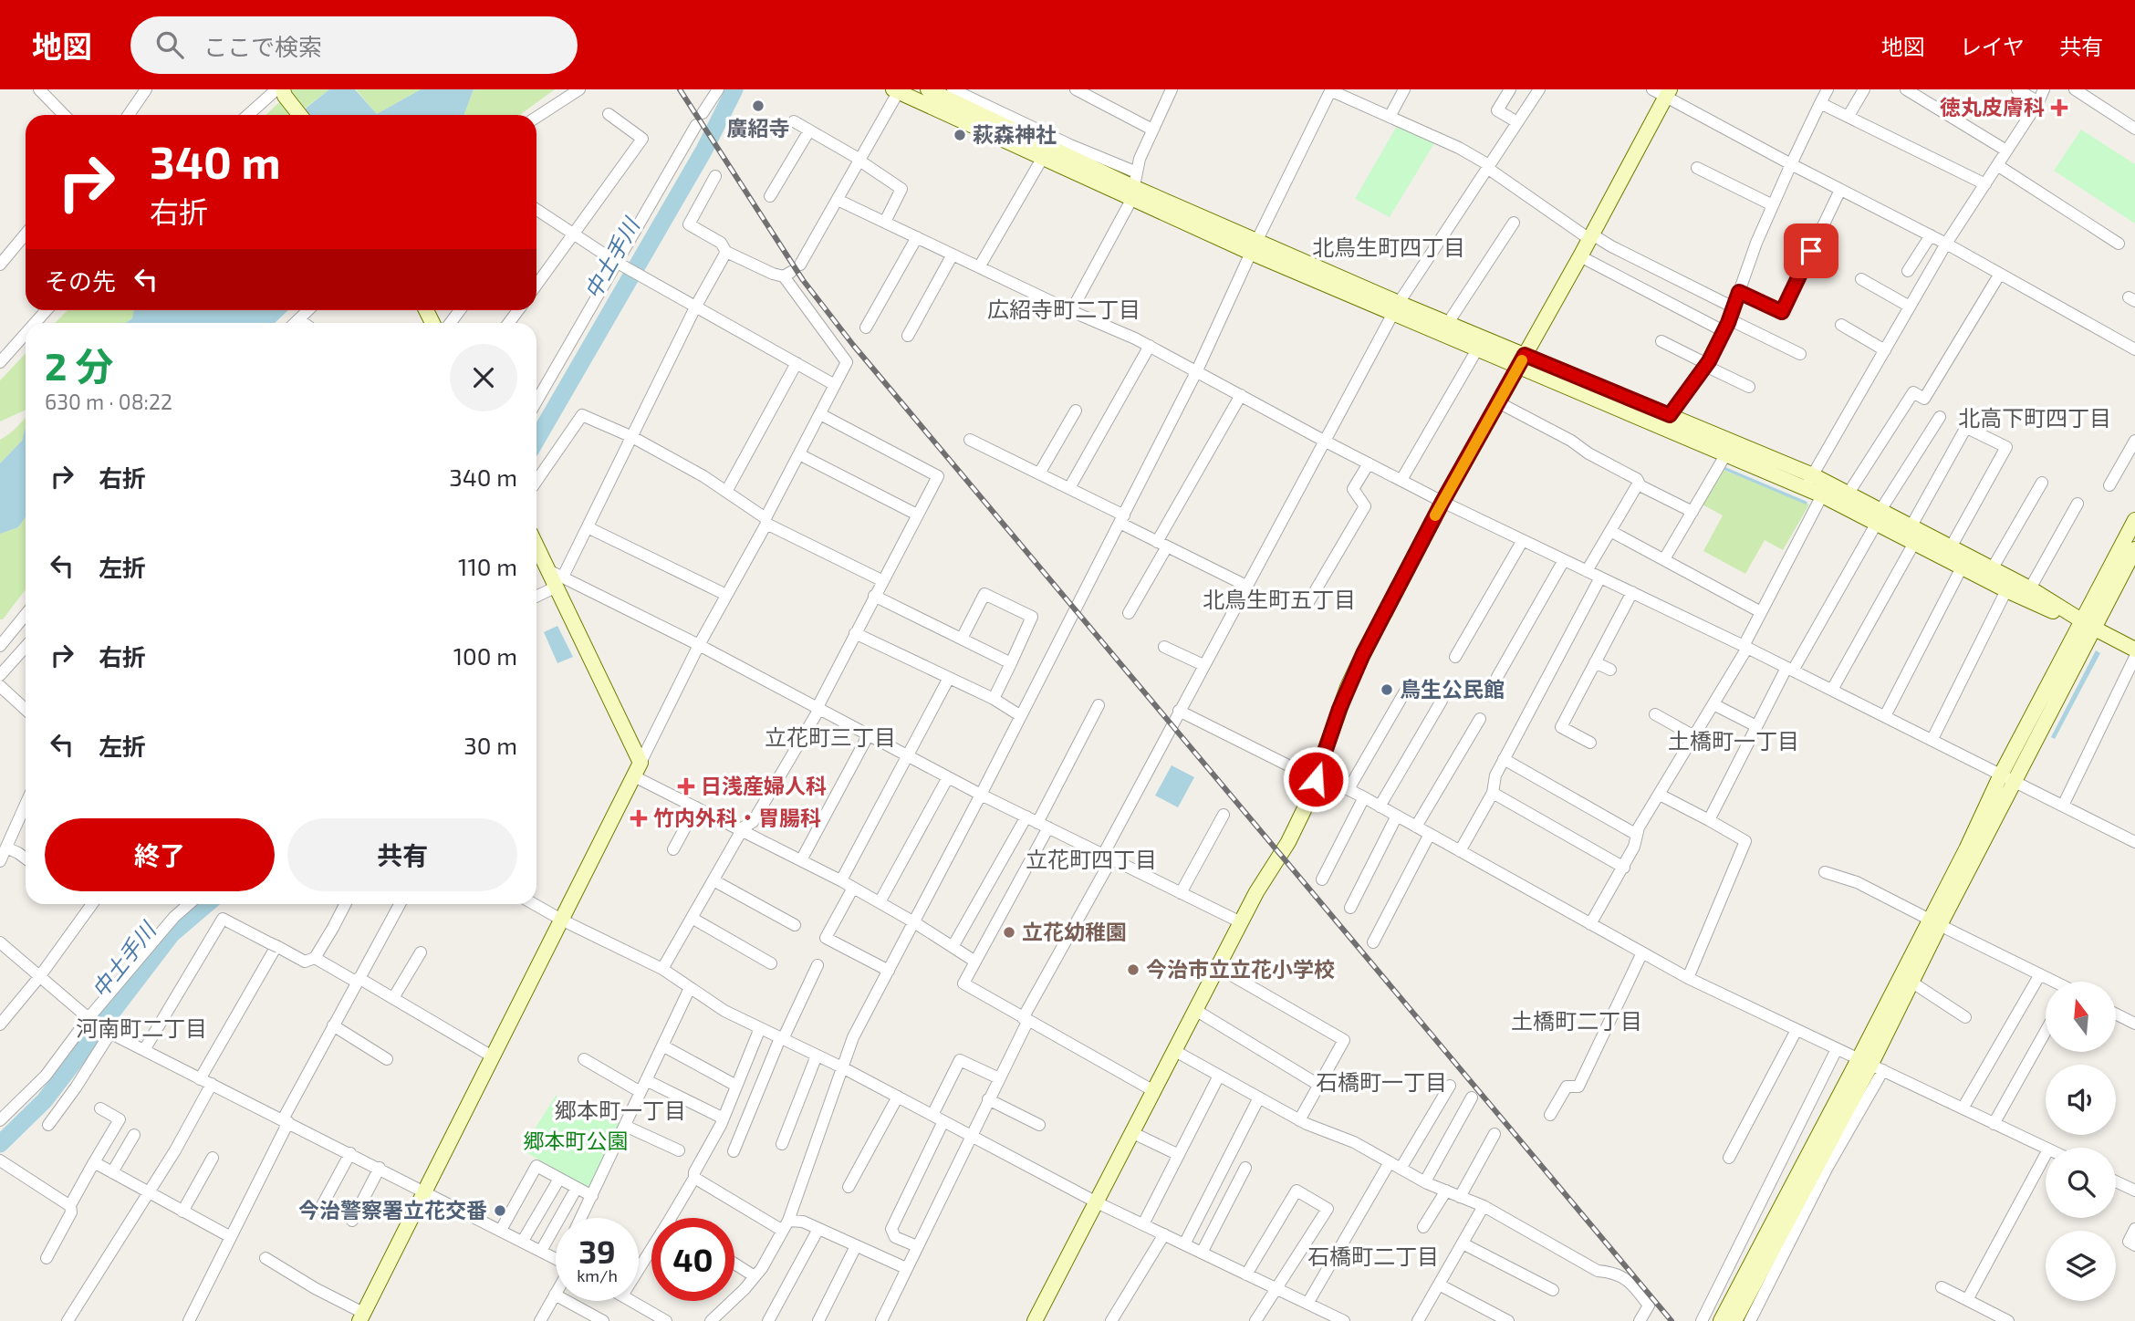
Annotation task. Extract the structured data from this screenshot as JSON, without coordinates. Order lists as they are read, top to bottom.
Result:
{
  "districts": [
    "北鳥生町四丁目",
    "広紹寺町二丁目",
    "北高下町四丁目",
    "北鳥生町五丁目",
    "立花町三丁目",
    "土橋町一丁目",
    "立花町四丁目",
    "土橋町二丁目",
    "河南町二丁目",
    "石橋町一丁目",
    "郷本町一丁目",
    "石橋町二丁目"
  ],
  "water": ["中土手川"],
  "parks": ["郷本町公園"],
  "places": {
    "other": [
      "廣紹寺",
      "萩森神社",
      "鳥生公民館",
      "立花幼稚園",
      "今治市立立花小学校",
      "今治警察署立花交番"
    ],
    "health": ["徳丸皮膚科", "日浅産婦人科", "竹内外科・胃腸科"]
  },
  "north": "top",
  "page": {
    "header": "地図",
    "search": "ここで検索",
    "nav": ["地図", "レイヤ", "共有"],
    "turn": ["340 m", "右折"],
    "then": "その先",
    "heading": ["2 分", "630 m · 08:22"],
    "list": [
      {
        "name": "右折",
        "value": "340 m"
      },
      {
        "name": "左折",
        "value": "110 m"
      },
      {
        "name": "右折",
        "value": "100 m"
      },
      {
        "name": "左折",
        "value": "30 m"
      }
    ],
    "buttons": ["終了", "共有"],
    "speed": "39 km/h",
    "limit": "40"
  }
}
